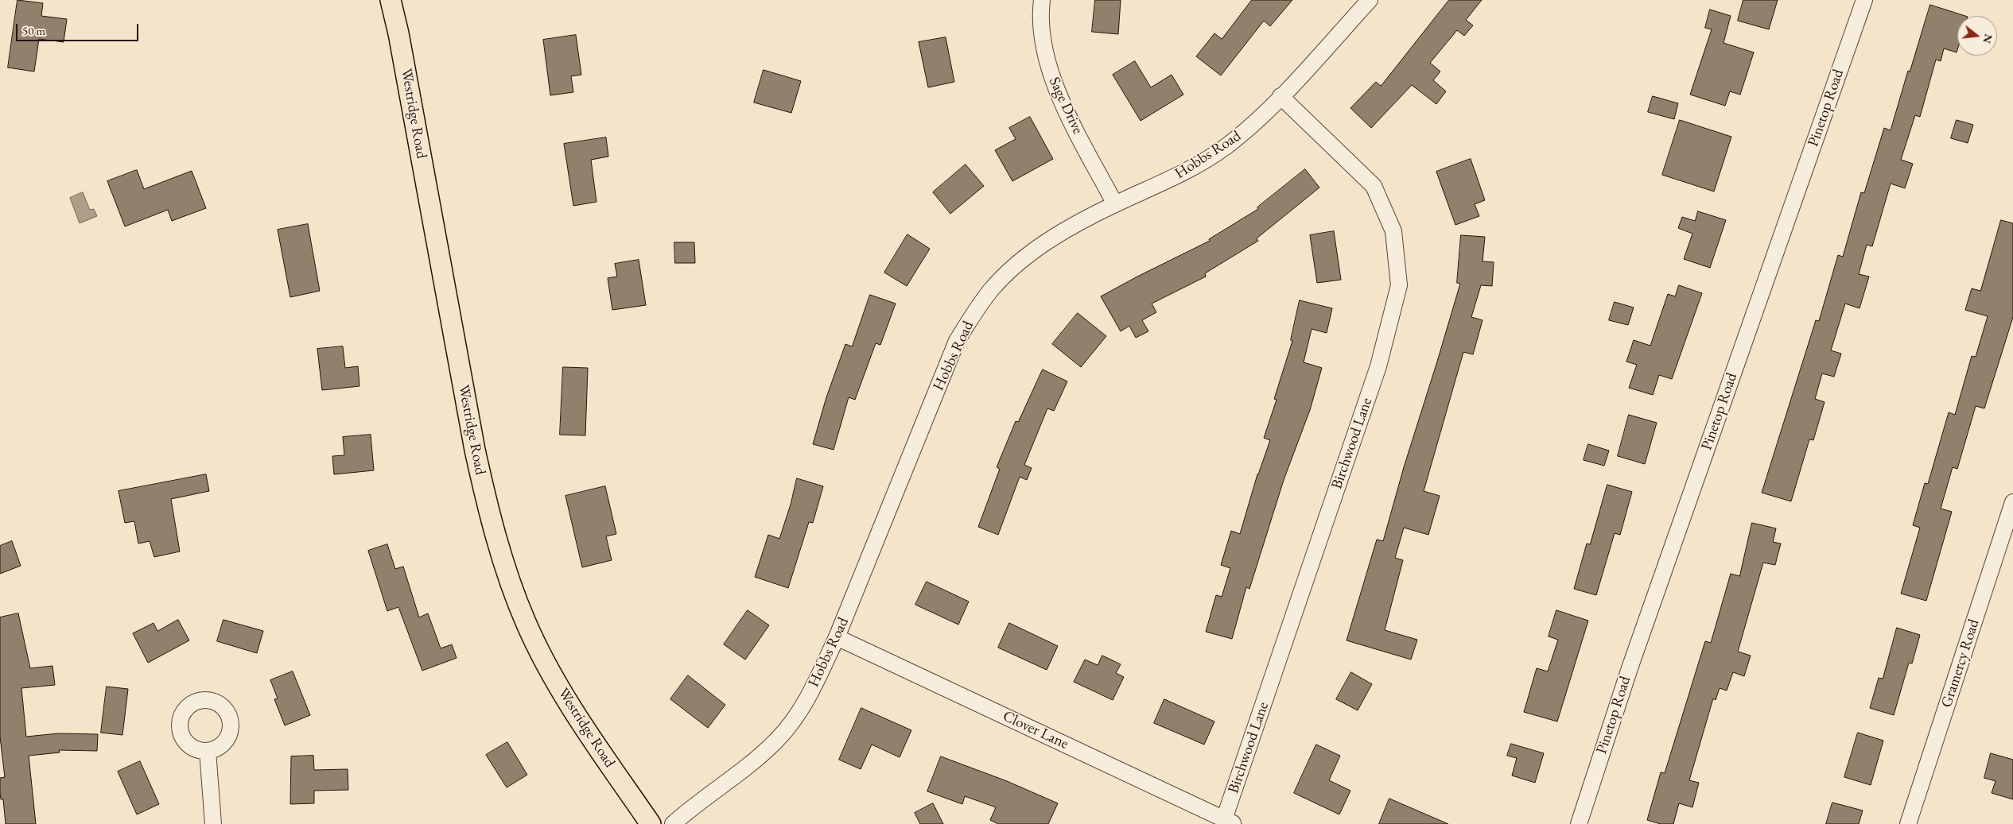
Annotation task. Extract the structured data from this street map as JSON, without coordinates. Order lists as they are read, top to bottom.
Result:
{
  "streets": {
    "main road": ["Westridge Road"],
    "street": [
      "Sage Drive",
      "Pinetop Road",
      "Hobbs Road",
      "Birchwood Lane",
      "Gramercy Road",
      "Clover Lane"
    ]
  },
  "crossings": [
    ["Sage Drive", "Hobbs Road"],
    ["Hobbs Road", "Birchwood Lane"],
    ["Hobbs Road", "Clover Lane"],
    ["Birchwood Lane", "Clover Lane"]
  ],
  "scale_bar": "50 m",
  "north": "right"
}
